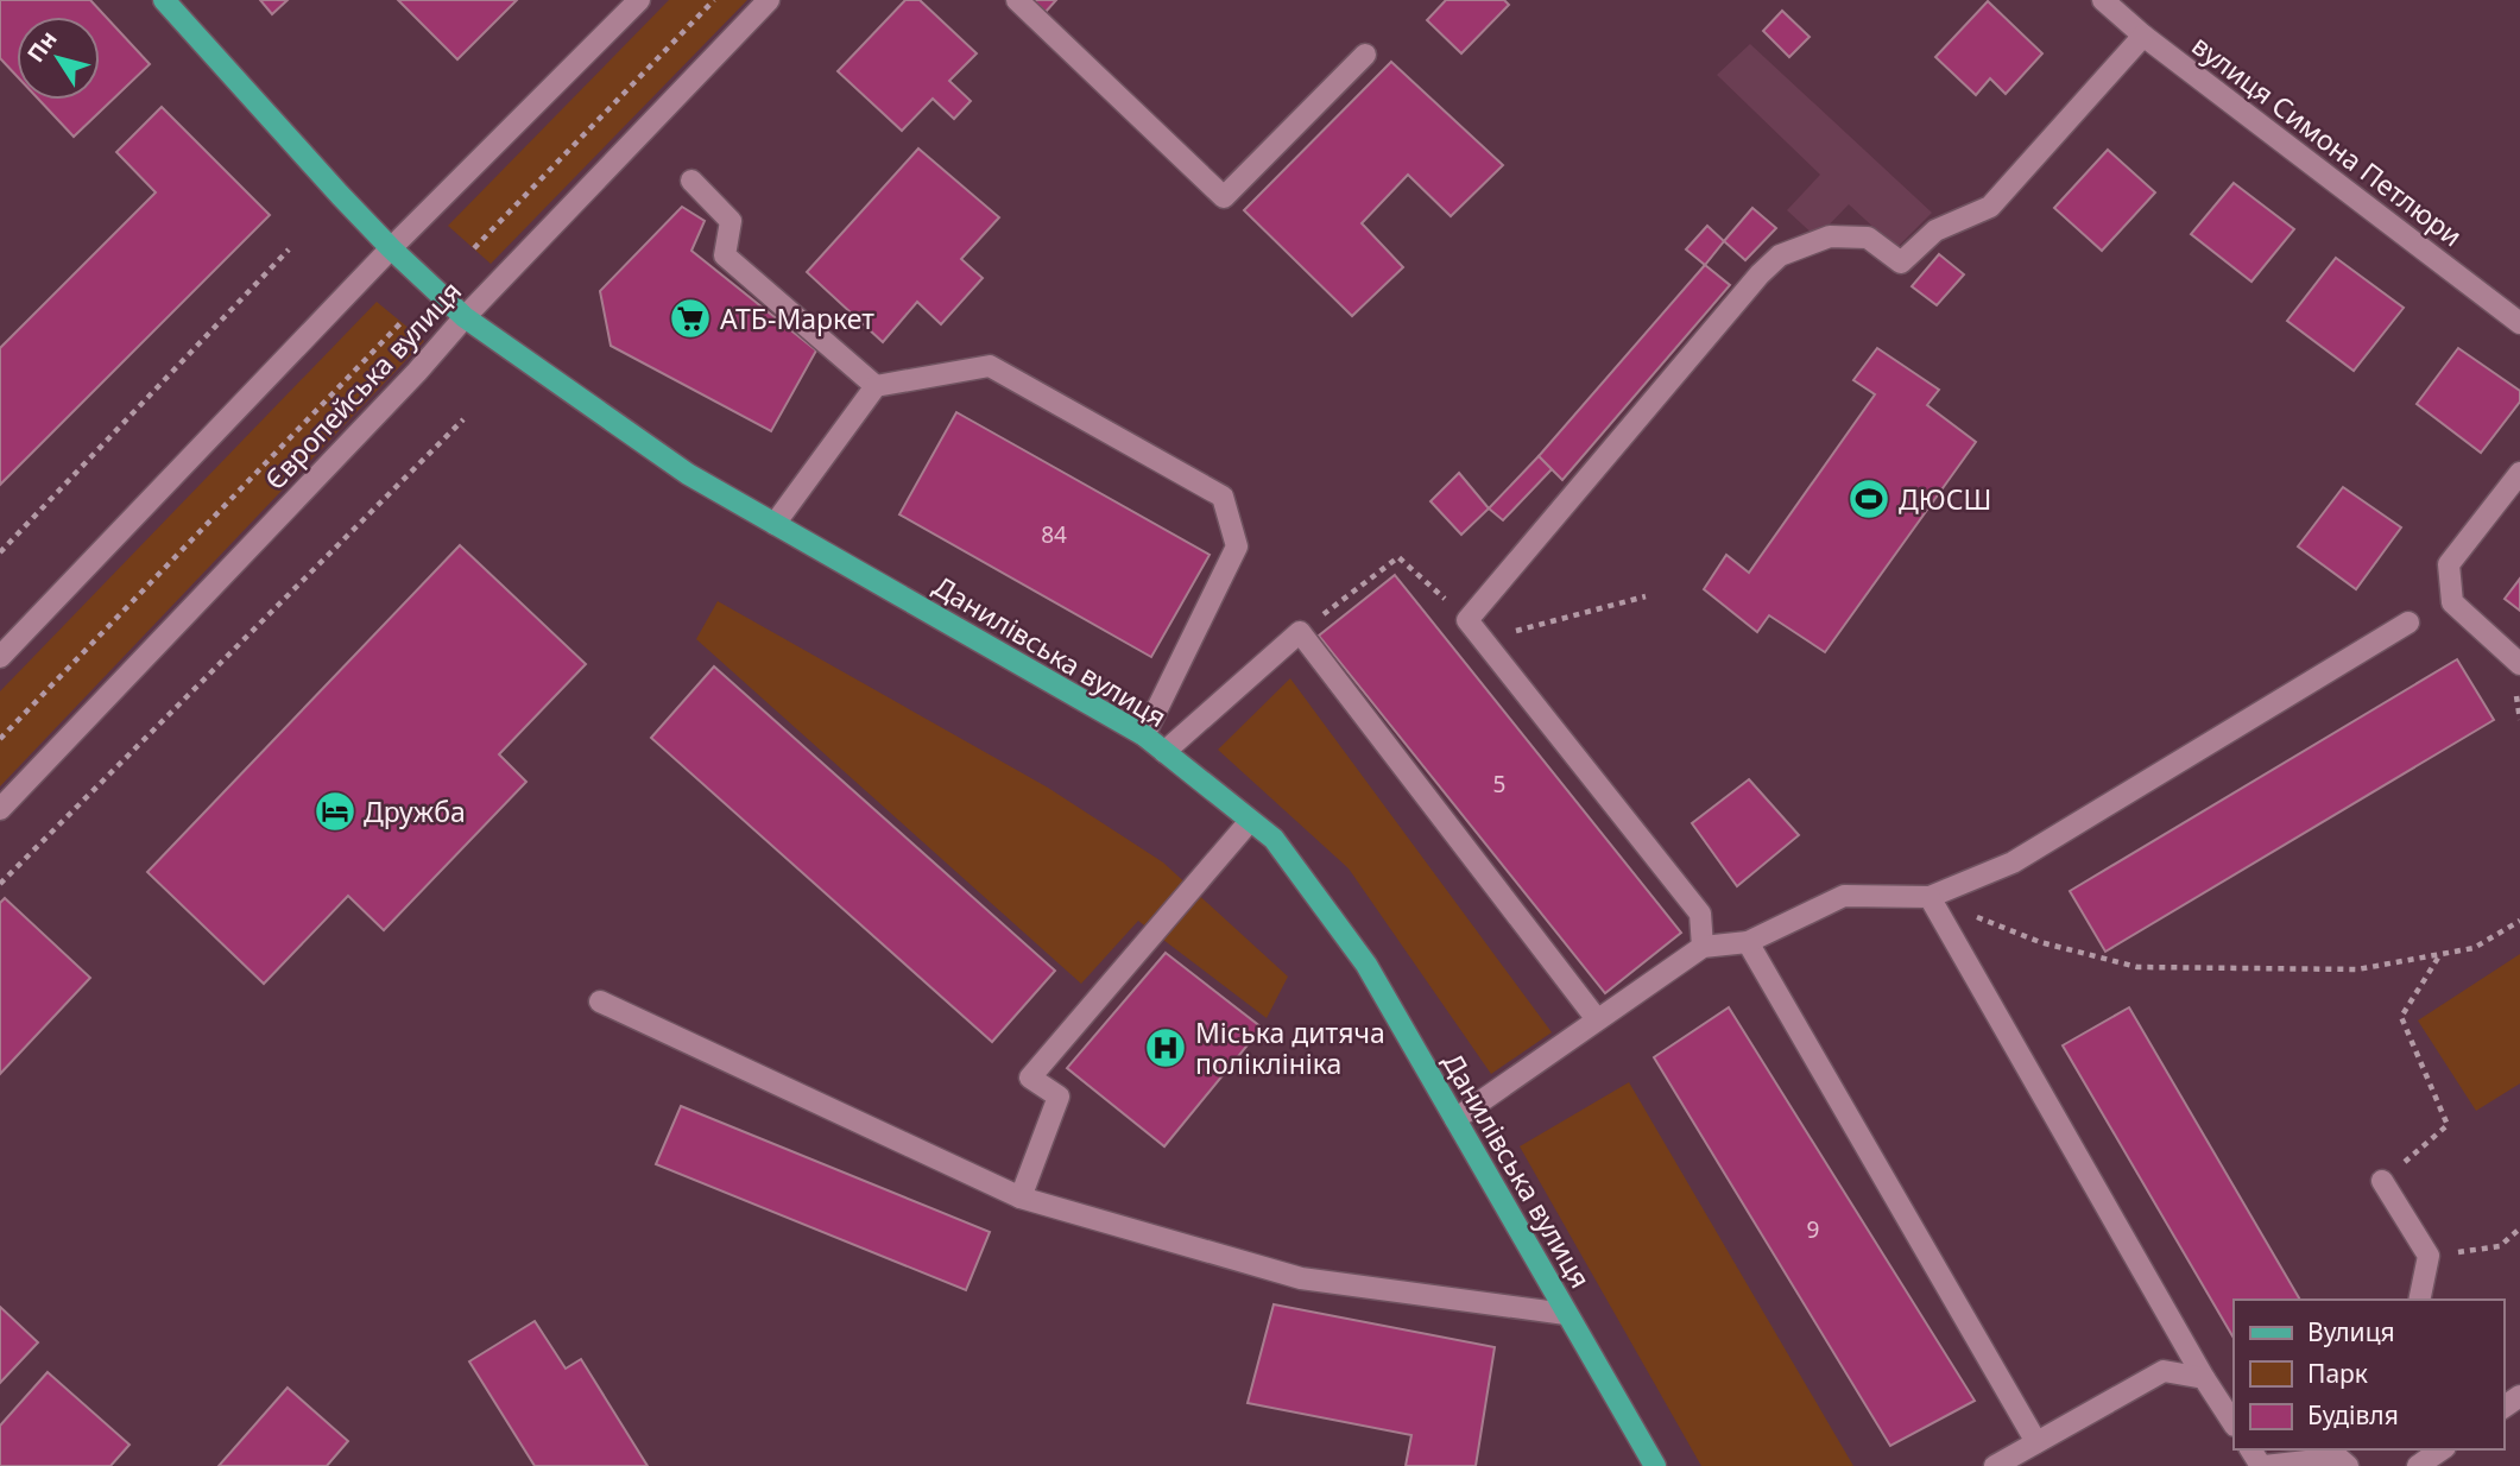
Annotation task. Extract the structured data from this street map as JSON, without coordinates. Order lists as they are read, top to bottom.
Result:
{
  "streets": {
    "main road": ["Данилівська вулиця"],
    "street": ["вулиця Симона Петлюри", "Європейська вулиця"]
  },
  "crossings": [
    ["Європейська вулиця", "Данилівська вулиця"]
  ],
  "places": {
    "supermarket": ["АТБ-Маркет"],
    "sports": ["ДЮСШ"],
    "hotel": ["Дружба"],
    "hospital": ["Міська дитяча поліклініка"]
  },
  "house_numbers": ["84", "5", "9"],
  "legend": ["Вулиця", "Парк", "Будівля"],
  "north": "top left"
}
